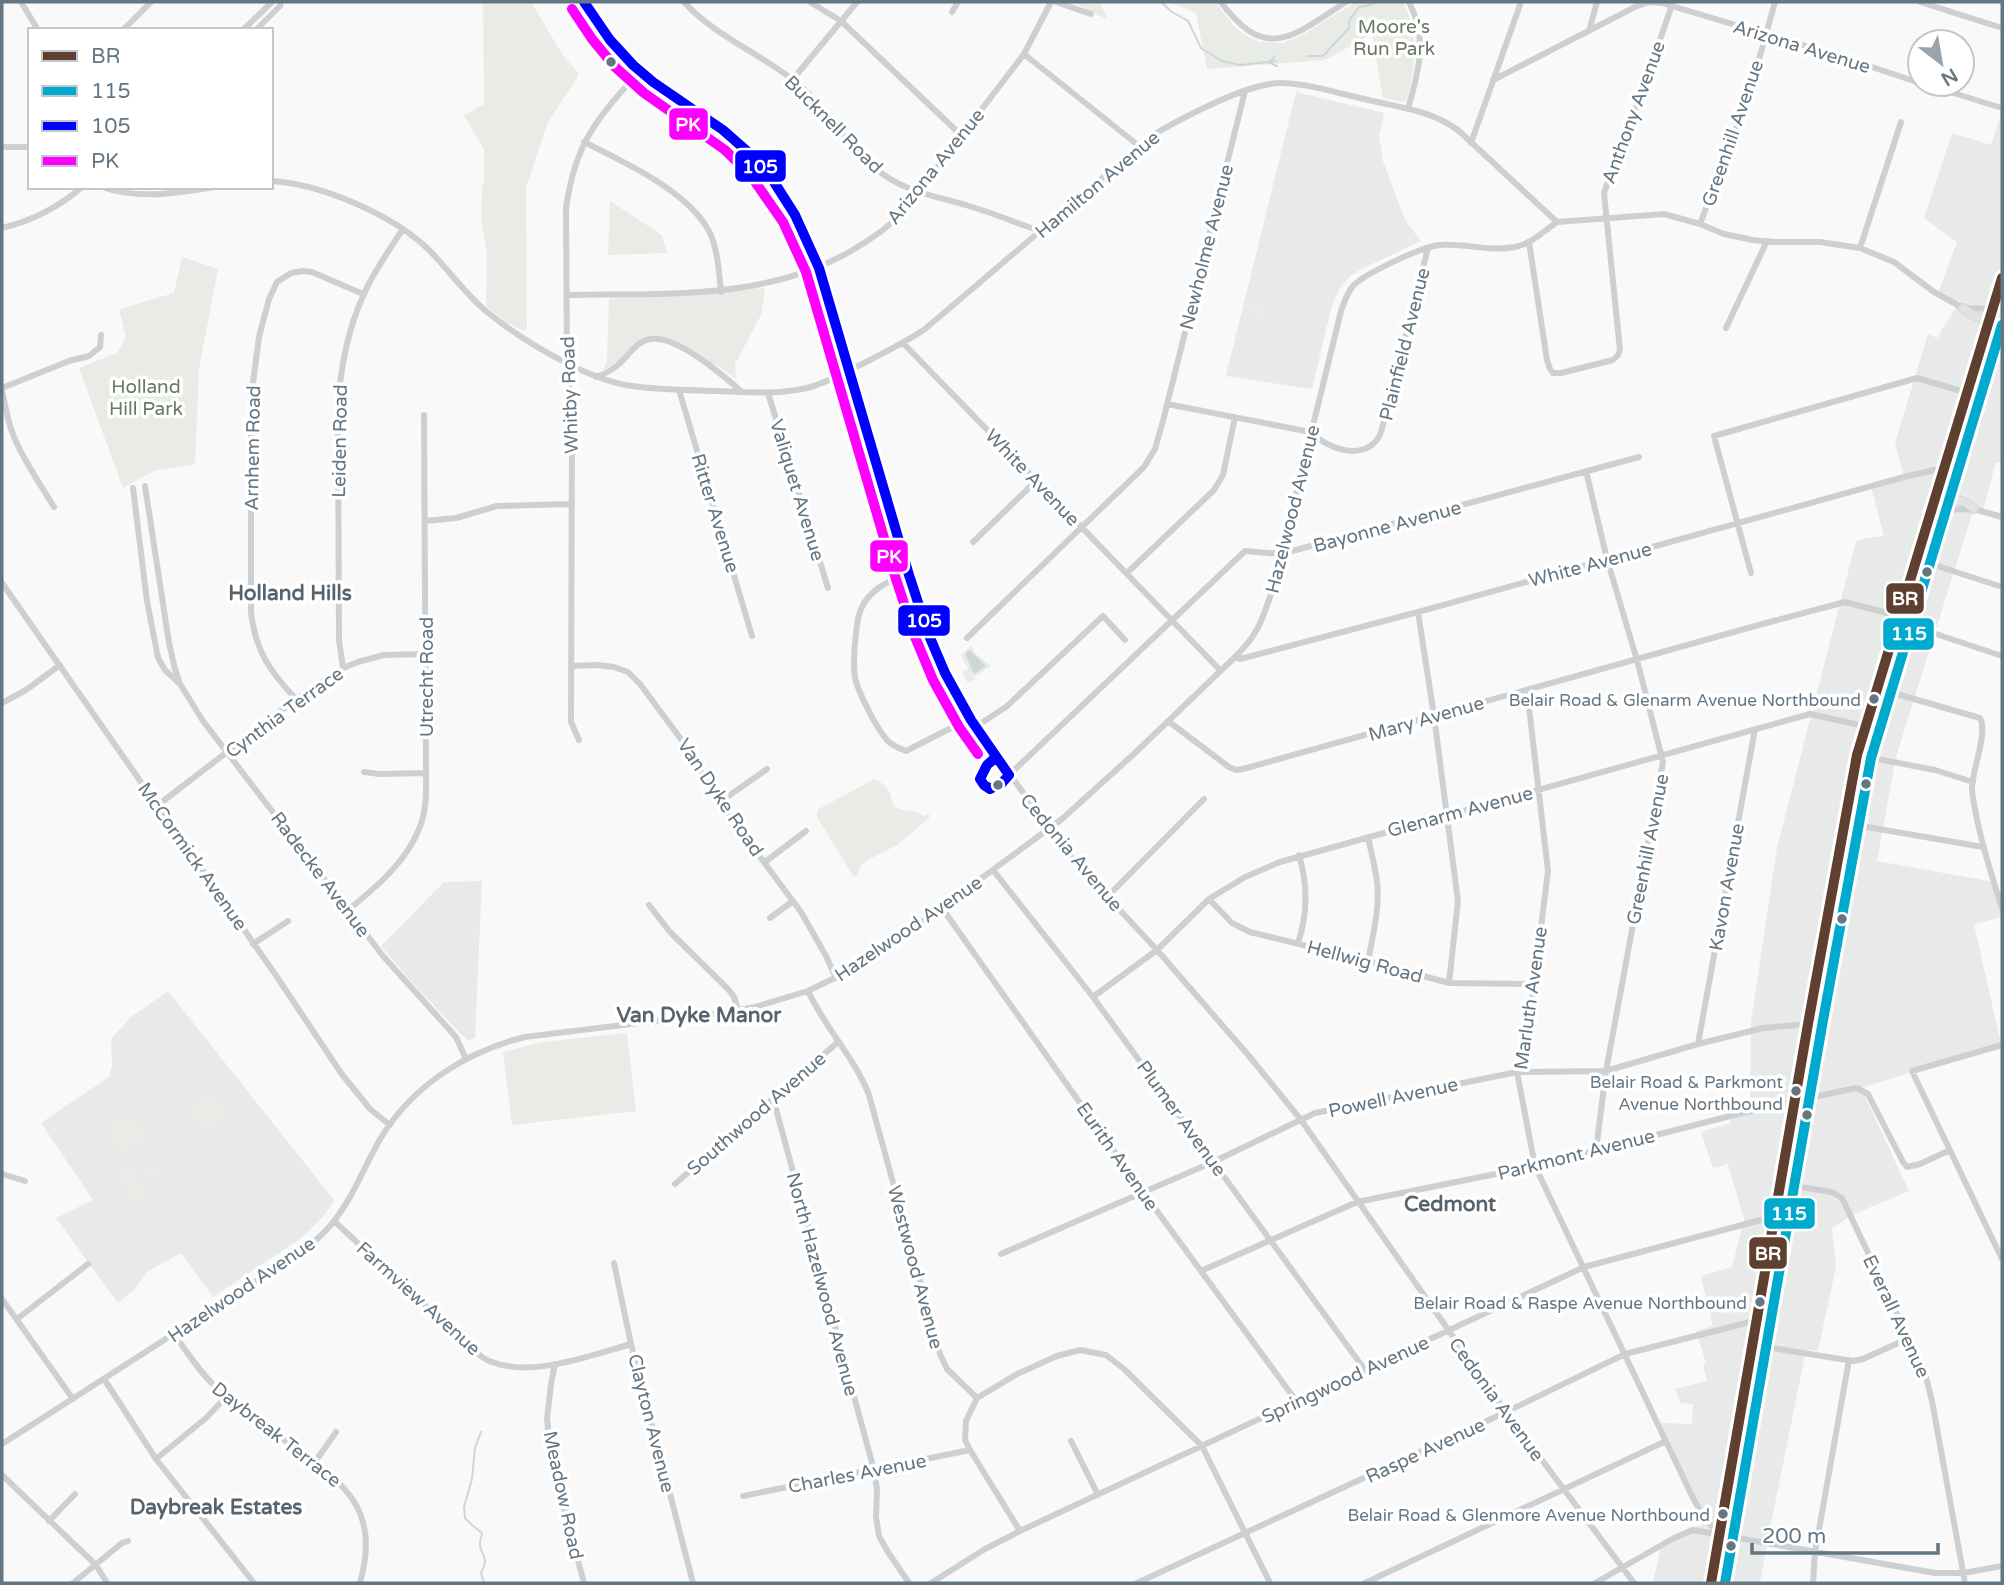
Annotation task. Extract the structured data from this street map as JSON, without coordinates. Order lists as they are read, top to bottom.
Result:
{
  "streets": {
    "street": [
      "Arizona Avenue",
      "Anthony Avenue",
      "Bucknell Road",
      "Greenhill Avenue",
      "Hamilton Avenue",
      "Newholme Avenue",
      "Plainfield Avenue",
      "Whitby Road",
      "Leiden Road",
      "Arnhem Road",
      "White Avenue",
      "Valiquet Avenue",
      "Hazelwood Avenue",
      "Ritter Avenue",
      "Bayonne Avenue",
      "Utrecht Road",
      "Cynthia Terrace",
      "Mary Avenue",
      "Van Dyke Road",
      "Glenarm Avenue",
      "Cedonia Avenue",
      "McCormick Avenue",
      "Radecke Avenue",
      "Kavon Avenue",
      "Hellwig Road",
      "Marluth Avenue",
      "Powell Avenue",
      "Southwood Avenue",
      "Plumer Avenue",
      "Parkmont Avenue",
      "Eurith Avenue",
      "Westwood Avenue",
      "North Hazelwood Avenue",
      "Farmview Avenue",
      "Everall Avenue",
      "Springwood Avenue",
      "Clayton Avenue",
      "Daybreak Terrace",
      "Raspe Avenue",
      "Charles Avenue",
      "Meadow Road"
    ]
  },
  "crossings": [
    ["Arizona Avenue", "Anthony Avenue"],
    ["Arizona Avenue", "Bucknell Road"],
    ["Arizona Avenue", "Greenhill Avenue"],
    ["Arizona Avenue", "Whitby Road"],
    ["Arizona Avenue", "Cedonia Avenue"],
    ["Anthony Avenue", "Hazelwood Avenue"],
    ["Bucknell Road", "Hamilton Avenue"],
    ["Greenhill Avenue", "White Avenue"],
    ["Greenhill Avenue", "Bayonne Avenue"],
    ["Greenhill Avenue", "Mary Avenue"],
    ["Greenhill Avenue", "Glenarm Avenue"],
    ["Greenhill Avenue", "Powell Avenue"],
    ["Greenhill Avenue", "Parkmont Avenue"],
    ["Hamilton Avenue", "Newholme Avenue"],
    ["Hamilton Avenue", "Whitby Road"],
    ["Hamilton Avenue", "Leiden Road"],
    ["Hamilton Avenue", "White Avenue"],
    ["Hamilton Avenue", "Valiquet Avenue"],
    ["Hamilton Avenue", "Hazelwood Avenue"],
    ["Hamilton Avenue", "Ritter Avenue"],
    ["Hamilton Avenue", "Cedonia Avenue"],
    ["Newholme Avenue", "White Avenue"],
    ["Plainfield Avenue", "Hazelwood Avenue"],
    ["Whitby Road", "Van Dyke Road"],
    ["Whitby Road", "Cedonia Avenue"],
    ["Leiden Road", "Arnhem Road"],
    ["Leiden Road", "Cynthia Terrace"],
    ["Arnhem Road", "Cynthia Terrace"],
    ["White Avenue", "Hazelwood Avenue"],
    ["White Avenue", "Bayonne Avenue"],
    ["Hazelwood Avenue", "Bayonne Avenue"],
    ["Hazelwood Avenue", "Mary Avenue"],
    ["Hazelwood Avenue", "Van Dyke Road"],
    ["Hazelwood Avenue", "Cedonia Avenue"],
    ["Hazelwood Avenue", "McCormick Avenue"],
    ["Hazelwood Avenue", "Radecke Avenue"],
    ["Hazelwood Avenue", "Plumer Avenue"],
    ["Hazelwood Avenue", "Eurith Avenue"],
    ["Hazelwood Avenue", "Westwood Avenue"],
    ["Hazelwood Avenue", "Farmview Avenue"],
    ["Hazelwood Avenue", "Daybreak Terrace"],
    ["Bayonne Avenue", "Cedonia Avenue"],
    ["Utrecht Road", "Cynthia Terrace"],
    ["Utrecht Road", "Radecke Avenue"],
    ["Cynthia Terrace", "McCormick Avenue"],
    ["Cynthia Terrace", "Radecke Avenue"],
    ["Mary Avenue", "Marluth Avenue"],
    ["Glenarm Avenue", "Cedonia Avenue"],
    ["Glenarm Avenue", "Kavon Avenue"],
    ["Glenarm Avenue", "Hellwig Road"],
    ["Glenarm Avenue", "Marluth Avenue"],
    ["Glenarm Avenue", "Plumer Avenue"],
    ["Cedonia Avenue", "Powell Avenue"],
    ["Cedonia Avenue", "Parkmont Avenue"],
    ["Cedonia Avenue", "Springwood Avenue"],
    ["Cedonia Avenue", "Raspe Avenue"],
    ["Kavon Avenue", "Powell Avenue"],
    ["Hellwig Road", "Marluth Avenue"],
    ["Marluth Avenue", "Powell Avenue"],
    ["Marluth Avenue", "Parkmont Avenue"],
    ["Marluth Avenue", "Springwood Avenue"],
    ["Marluth Avenue", "Raspe Avenue"],
    ["Powell Avenue", "Plumer Avenue"],
    ["Powell Avenue", "Eurith Avenue"],
    ["Southwood Avenue", "Westwood Avenue"],
    ["Southwood Avenue", "North Hazelwood Avenue"],
    ["Plumer Avenue", "Parkmont Avenue"],
    ["Plumer Avenue", "Springwood Avenue"],
    ["Parkmont Avenue", "Eurith Avenue"],
    ["Eurith Avenue", "Springwood Avenue"],
    ["North Hazelwood Avenue", "Charles Avenue"],
    ["Farmview Avenue", "Clayton Avenue"],
    ["Farmview Avenue", "Meadow Road"]
  ],
  "districts": [
    "Holland Hills",
    "Van Dyke Manor",
    "Cedmont",
    "Daybreak Estates"
  ],
  "parks": ["Moore's Run Park", "Holland Hill Park"],
  "places": [
    "Belair Road & Glenarm Avenue Northbound",
    "Belair Road & Parkmont Avenue Northbound",
    "Belair Road & Raspe Avenue Northbound",
    "Belair Road & Glenmore Avenue Northbound"
  ],
  "lines": [
    "transit line 105",
    "transit line PK",
    "transit line BR",
    "transit line 115"
  ],
  "legend": [
    "BR",
    "115",
    "105",
    "PK"
  ],
  "scale_bar": "200 m",
  "north": "bottom right"
}
